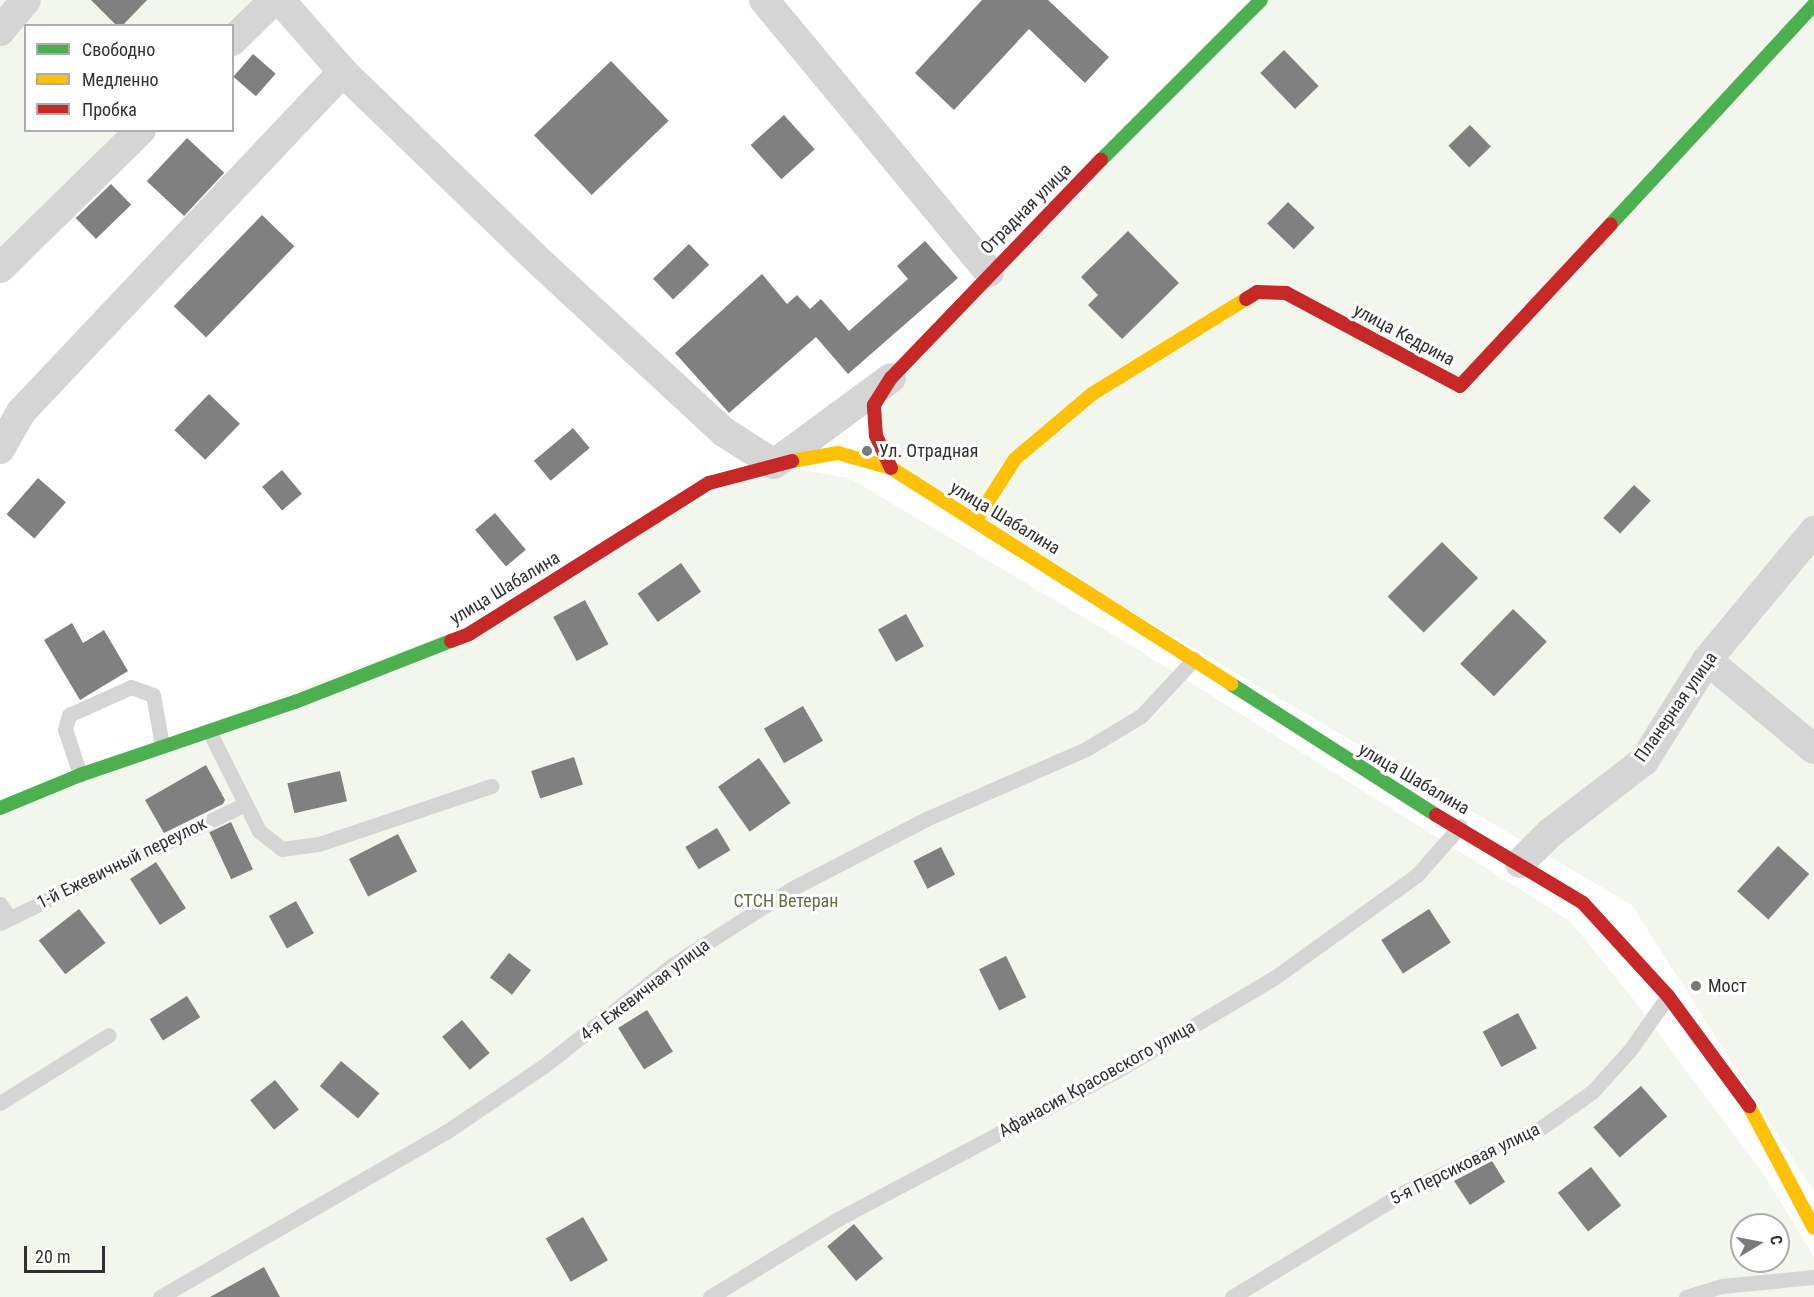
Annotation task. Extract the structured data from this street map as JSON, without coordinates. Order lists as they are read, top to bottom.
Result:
{
  "streets": {
    "street": [
      "Отрадная улица",
      "улица Кедрина",
      "улица Шабалина",
      "Планерная улица"
    ],
    "lane": [
      "1-й Ежевичный переулок",
      "4-я Ежевичная улица",
      "Афанасия Красовского улица",
      "5-я Персиковая улица"
    ]
  },
  "crossings": [
    ["Отрадная улица", "улица Шабалина"],
    ["улица Кедрина", "улица Шабалина"],
    ["улица Шабалина", "Планерная улица"],
    ["улица Шабалина", "4-я Ежевичная улица"],
    ["улица Шабалина", "Афанасия Красовского улица"],
    ["улица Шабалина", "5-я Персиковая улица"]
  ],
  "parks": ["СТСН Ветеран"],
  "places": ["Ул. Отрадная", "Мост"],
  "legend": ["Свободно", "Медленно", "Пробка"],
  "scale_bar": "20 m",
  "north": "right"
}
